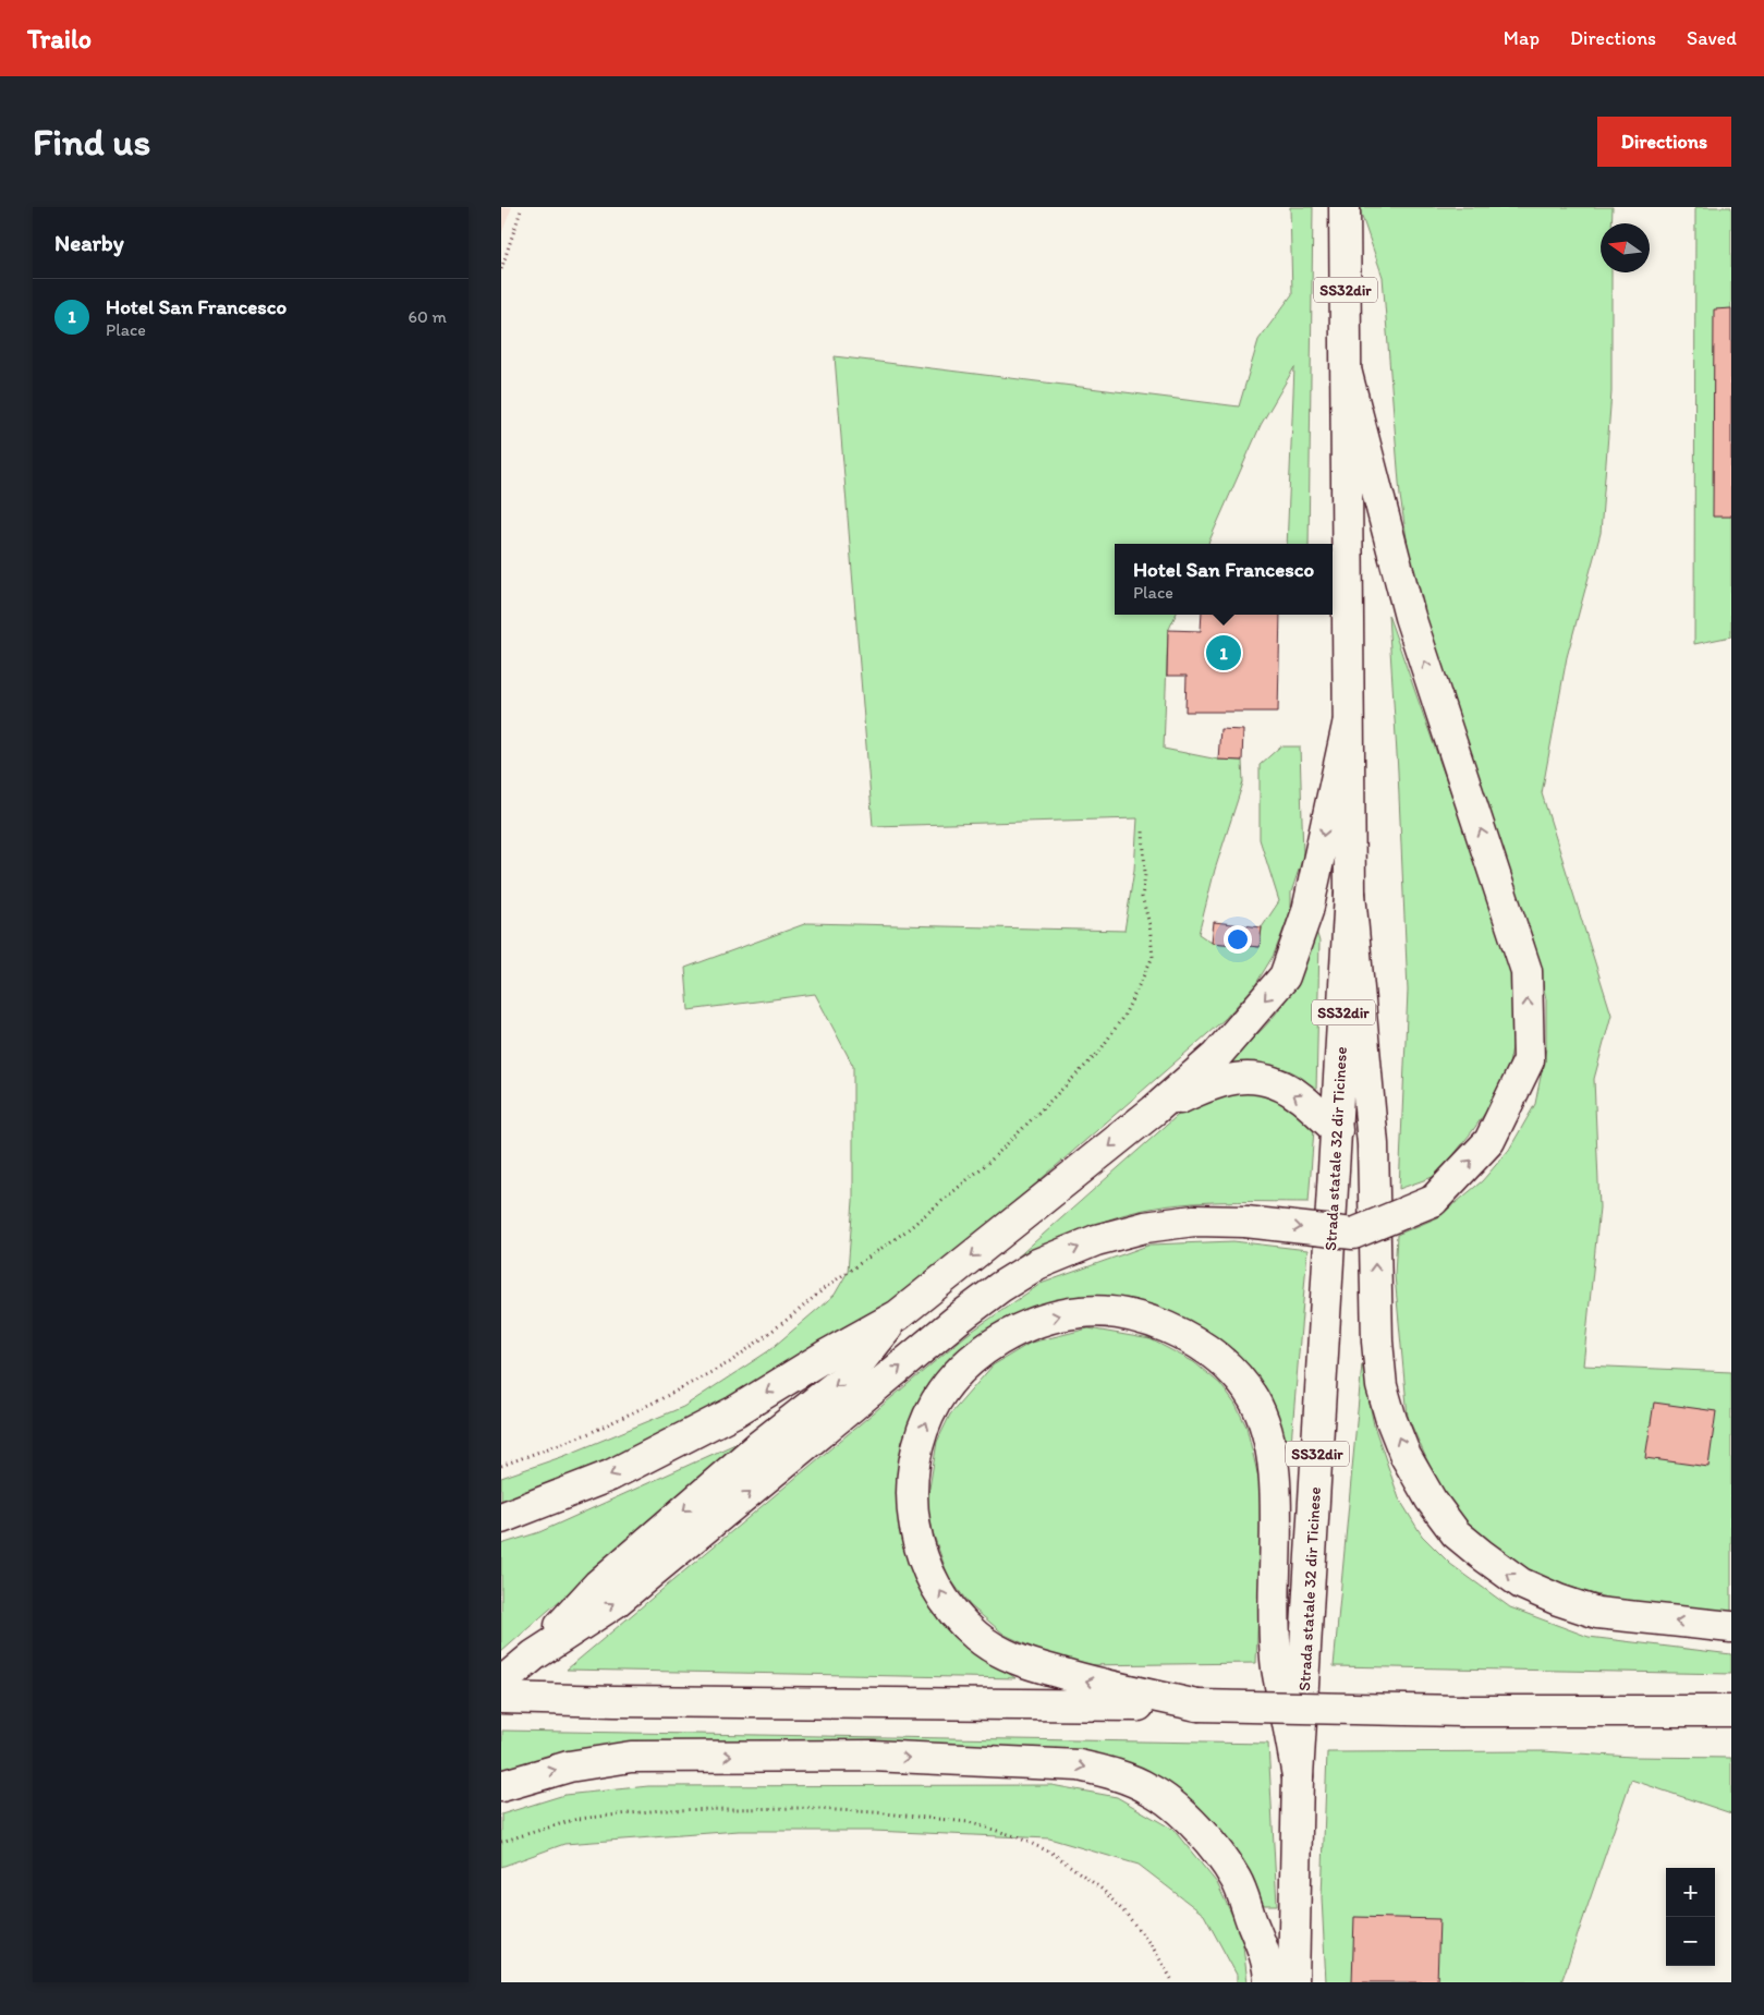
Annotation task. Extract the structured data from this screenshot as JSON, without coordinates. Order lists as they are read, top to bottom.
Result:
{
  "streets": {
    "main road": ["SS32dir", "Strada statale 32 dir Ticinese"]
  },
  "crossings": [
    ["SS32dir", "Strada statale 32 dir Ticinese"]
  ],
  "north": "left",
  "page": {
    "header": "Trailo",
    "nav": ["Map", "Directions", "Saved"],
    "buttons": "Directions",
    "title": "Find us",
    "heading": "Nearby",
    "list": [
      {
        "mark": "1",
        "name": "Hotel San Francesco",
        "note": "Place",
        "value": "60 m"
      }
    ],
    "popup": ["Hotel San Francesco", "Place"],
    "pins": "1",
    "map_buttons": ["+", "−"]
  }
}
